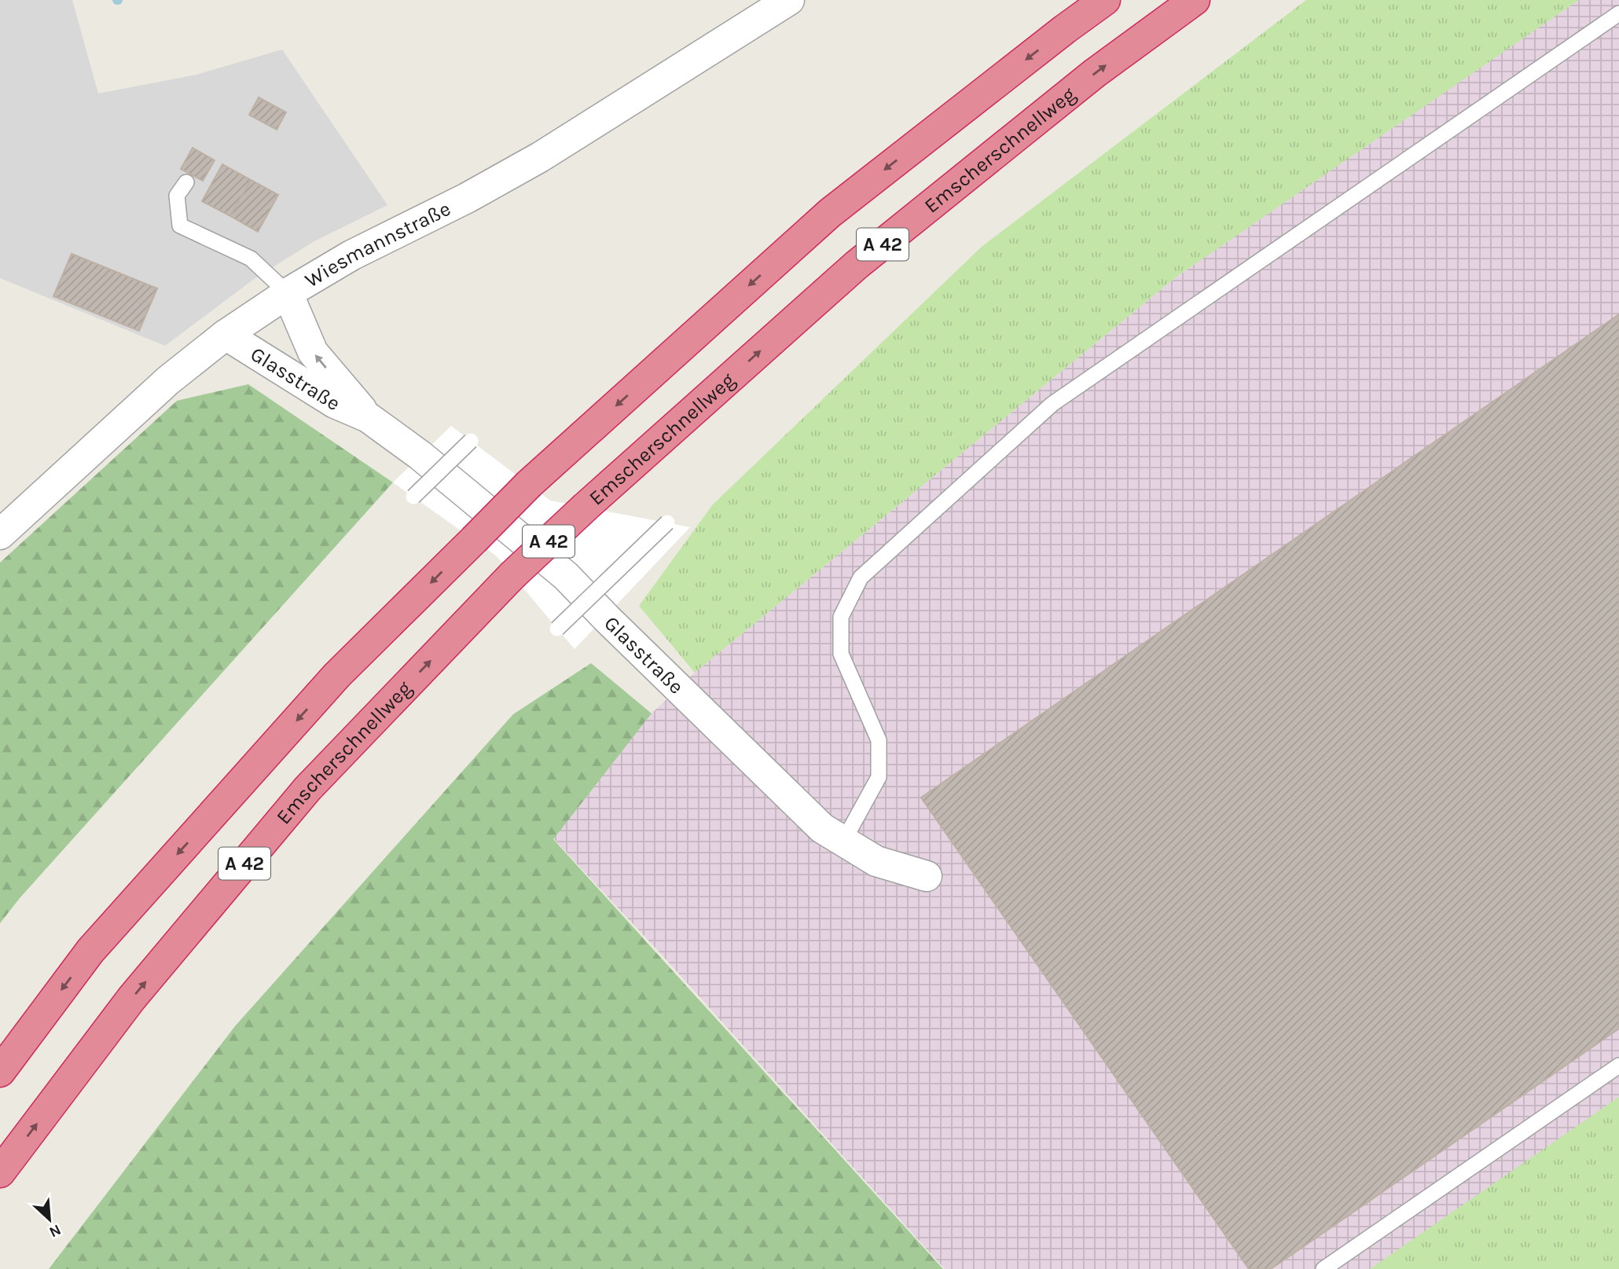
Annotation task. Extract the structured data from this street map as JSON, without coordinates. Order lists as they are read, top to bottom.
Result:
{
  "streets": {
    "highway": ["Emscherschnellweg", "A 42"],
    "street": ["Wiesmannstraße", "Glasstraße"]
  },
  "crossings": [
    ["Wiesmannstraße", "Glasstraße"]
  ],
  "north": "bottom right"
}
